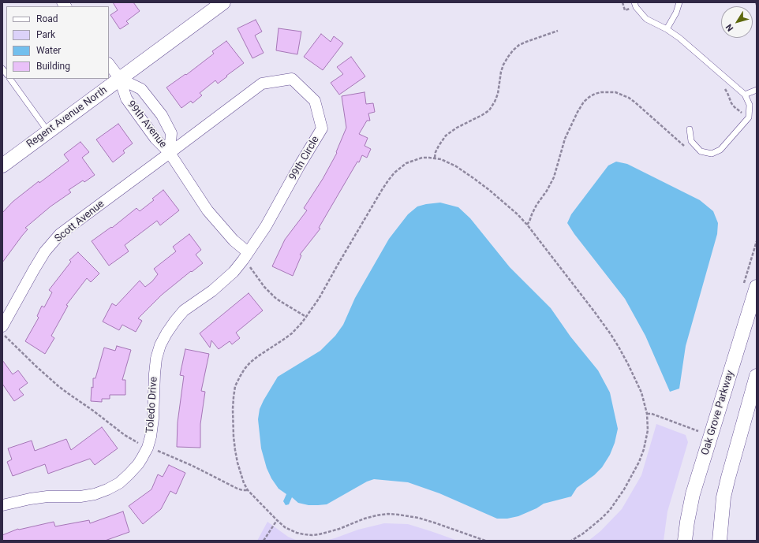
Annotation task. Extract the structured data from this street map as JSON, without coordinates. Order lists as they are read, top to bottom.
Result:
{
  "streets": {
    "street": [
      "Regent Avenue North",
      "99th Avenue",
      "99th Circle",
      "Scott Avenue",
      "Toledo Drive",
      "Oak Grove Parkway"
    ]
  },
  "crossings": [
    ["Regent Avenue North", "99th Avenue"],
    ["99th Avenue", "99th Circle"],
    ["99th Avenue", "Scott Avenue"],
    ["99th Avenue", "Toledo Drive"],
    ["99th Circle", "Scott Avenue"],
    ["99th Circle", "Toledo Drive"]
  ],
  "legend": [
    "Road",
    "Park",
    "Water",
    "Building"
  ],
  "north": "bottom left"
}
